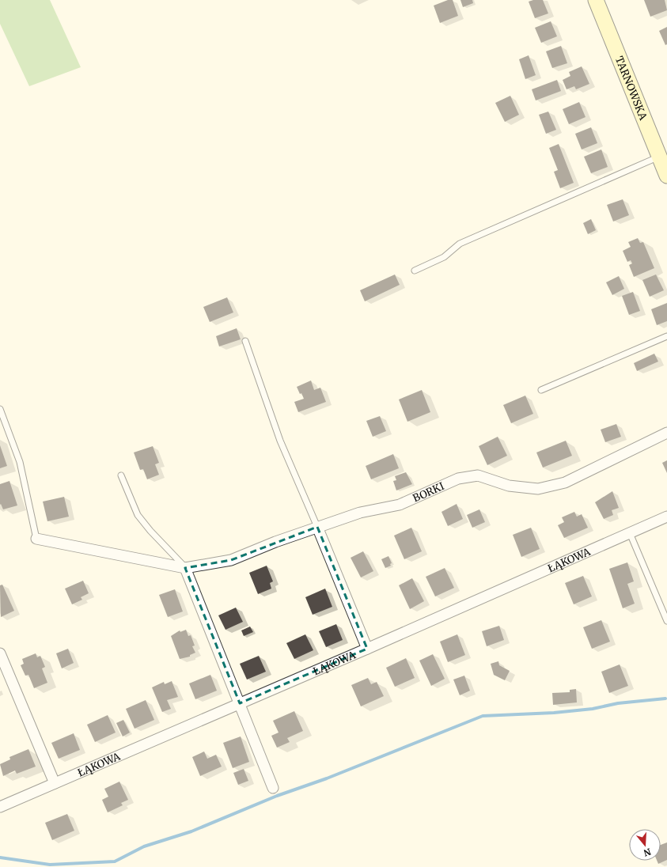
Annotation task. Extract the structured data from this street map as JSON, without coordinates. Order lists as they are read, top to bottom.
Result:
{
  "streets": {
    "street": ["TARNOWSKA", "BORKI", "ŁĄKOWA"]
  },
  "north": "bottom"
}
